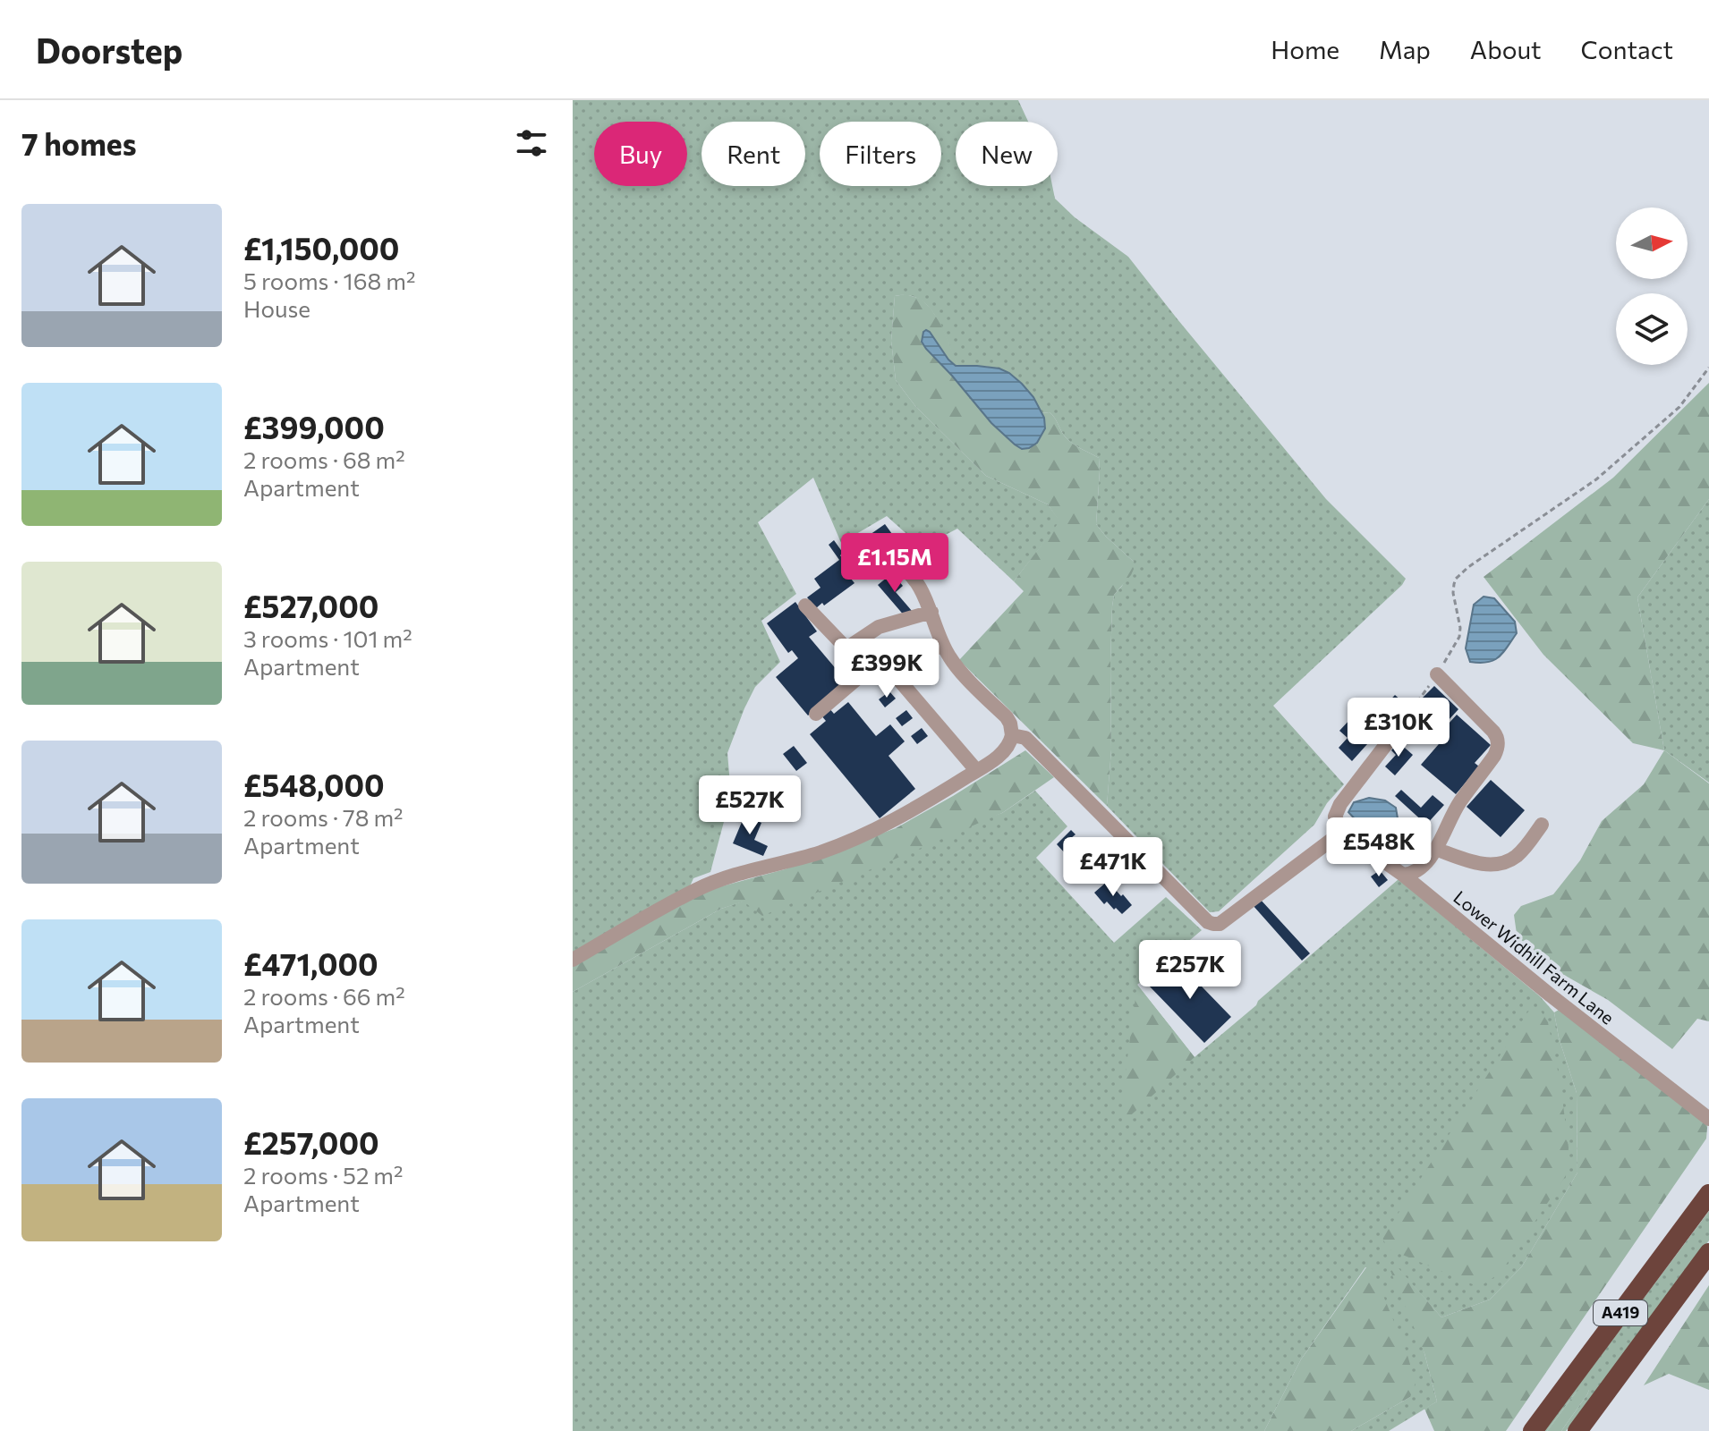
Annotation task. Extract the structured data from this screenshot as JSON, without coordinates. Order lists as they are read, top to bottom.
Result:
{
  "streets": {
    "highway": ["A419"],
    "lane": ["Lower Widhill Farm Lane"]
  },
  "north": "right",
  "page": {
    "header": "Doorstep",
    "nav": [
      "Home",
      "Map",
      "About",
      "Contact"
    ],
    "heading": "7 homes",
    "chip": [
      "Buy",
      "Rent",
      "Filters",
      "New"
    ],
    "list": [
      {
        "name": "£1,150,000",
        "note": "5 rooms · 168 m² · House"
      },
      {
        "name": "£399,000",
        "note": "2 rooms · 68 m² · Apartment"
      },
      {
        "name": "£527,000",
        "note": "3 rooms · 101 m² · Apartment"
      },
      {
        "name": "£548,000",
        "note": "2 rooms · 78 m² · Apartment"
      },
      {
        "name": "£471,000",
        "note": "2 rooms · 66 m² · Apartment"
      },
      {
        "name": "£257,000",
        "note": "2 rooms · 52 m² · Apartment"
      }
    ],
    "price": [
      "£1.15M",
      "£399K",
      "£310K",
      "£527K",
      "£548K",
      "£471K",
      "£257K"
    ]
  }
}
